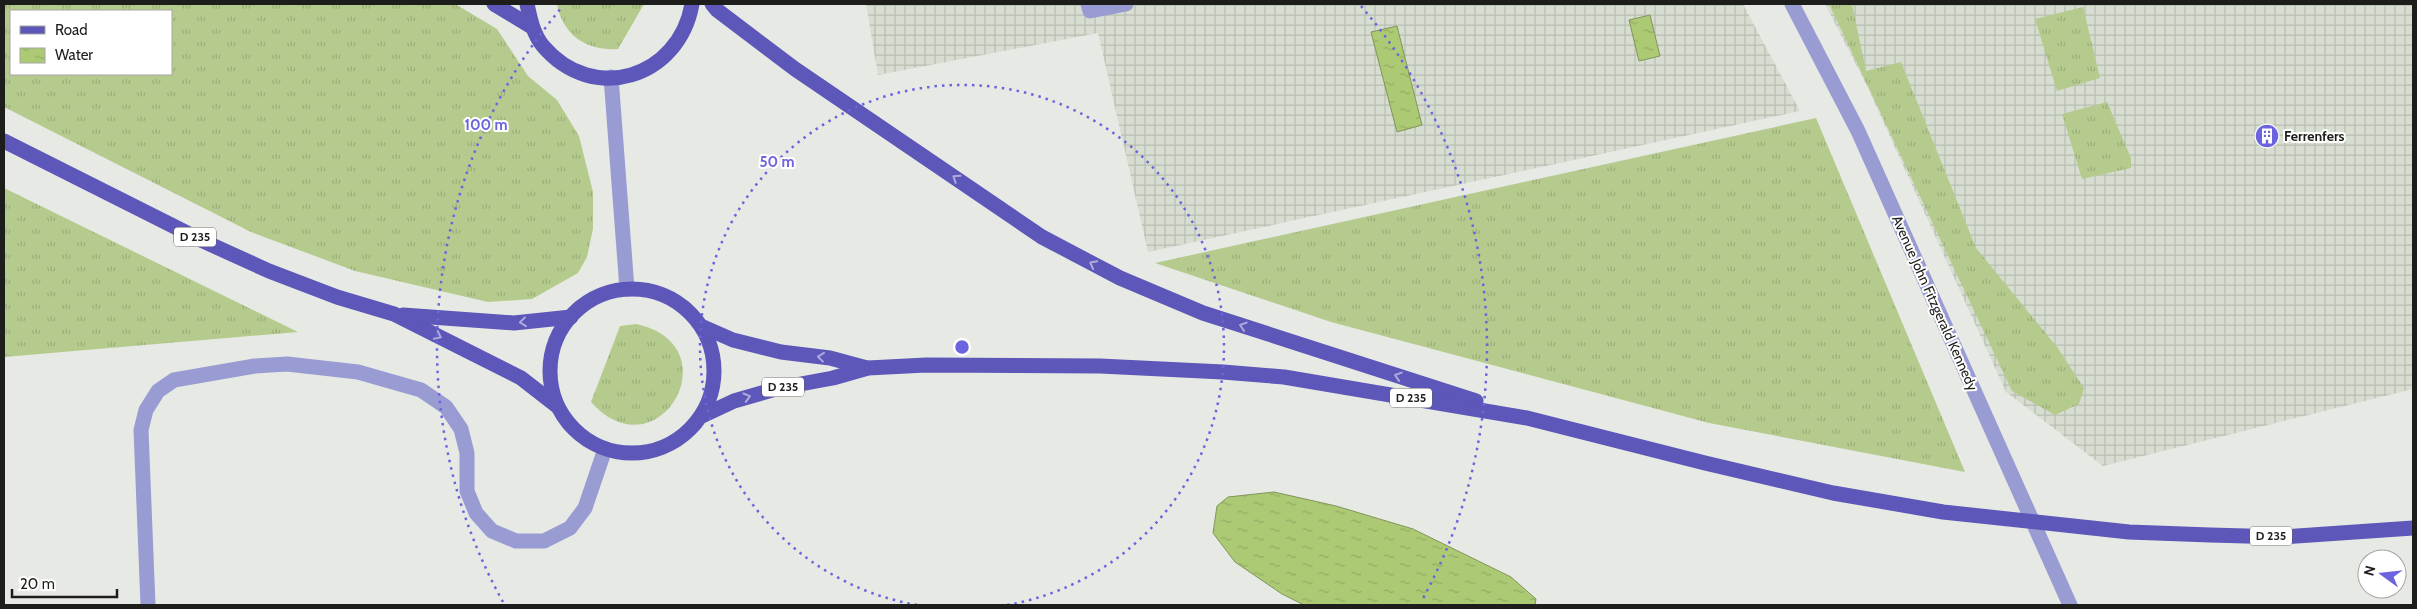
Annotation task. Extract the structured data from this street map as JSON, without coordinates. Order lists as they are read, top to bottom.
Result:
{
  "streets": {
    "main road": ["D 235"],
    "street": ["Avenue John Fitzgerald Kennedy"]
  },
  "places": {
    "building": ["Ferrenfers"]
  },
  "legend": ["Road", "Water"],
  "scale_bar": "20 m",
  "north": "left",
  "rings": ["100 m", "50 m"]
}
